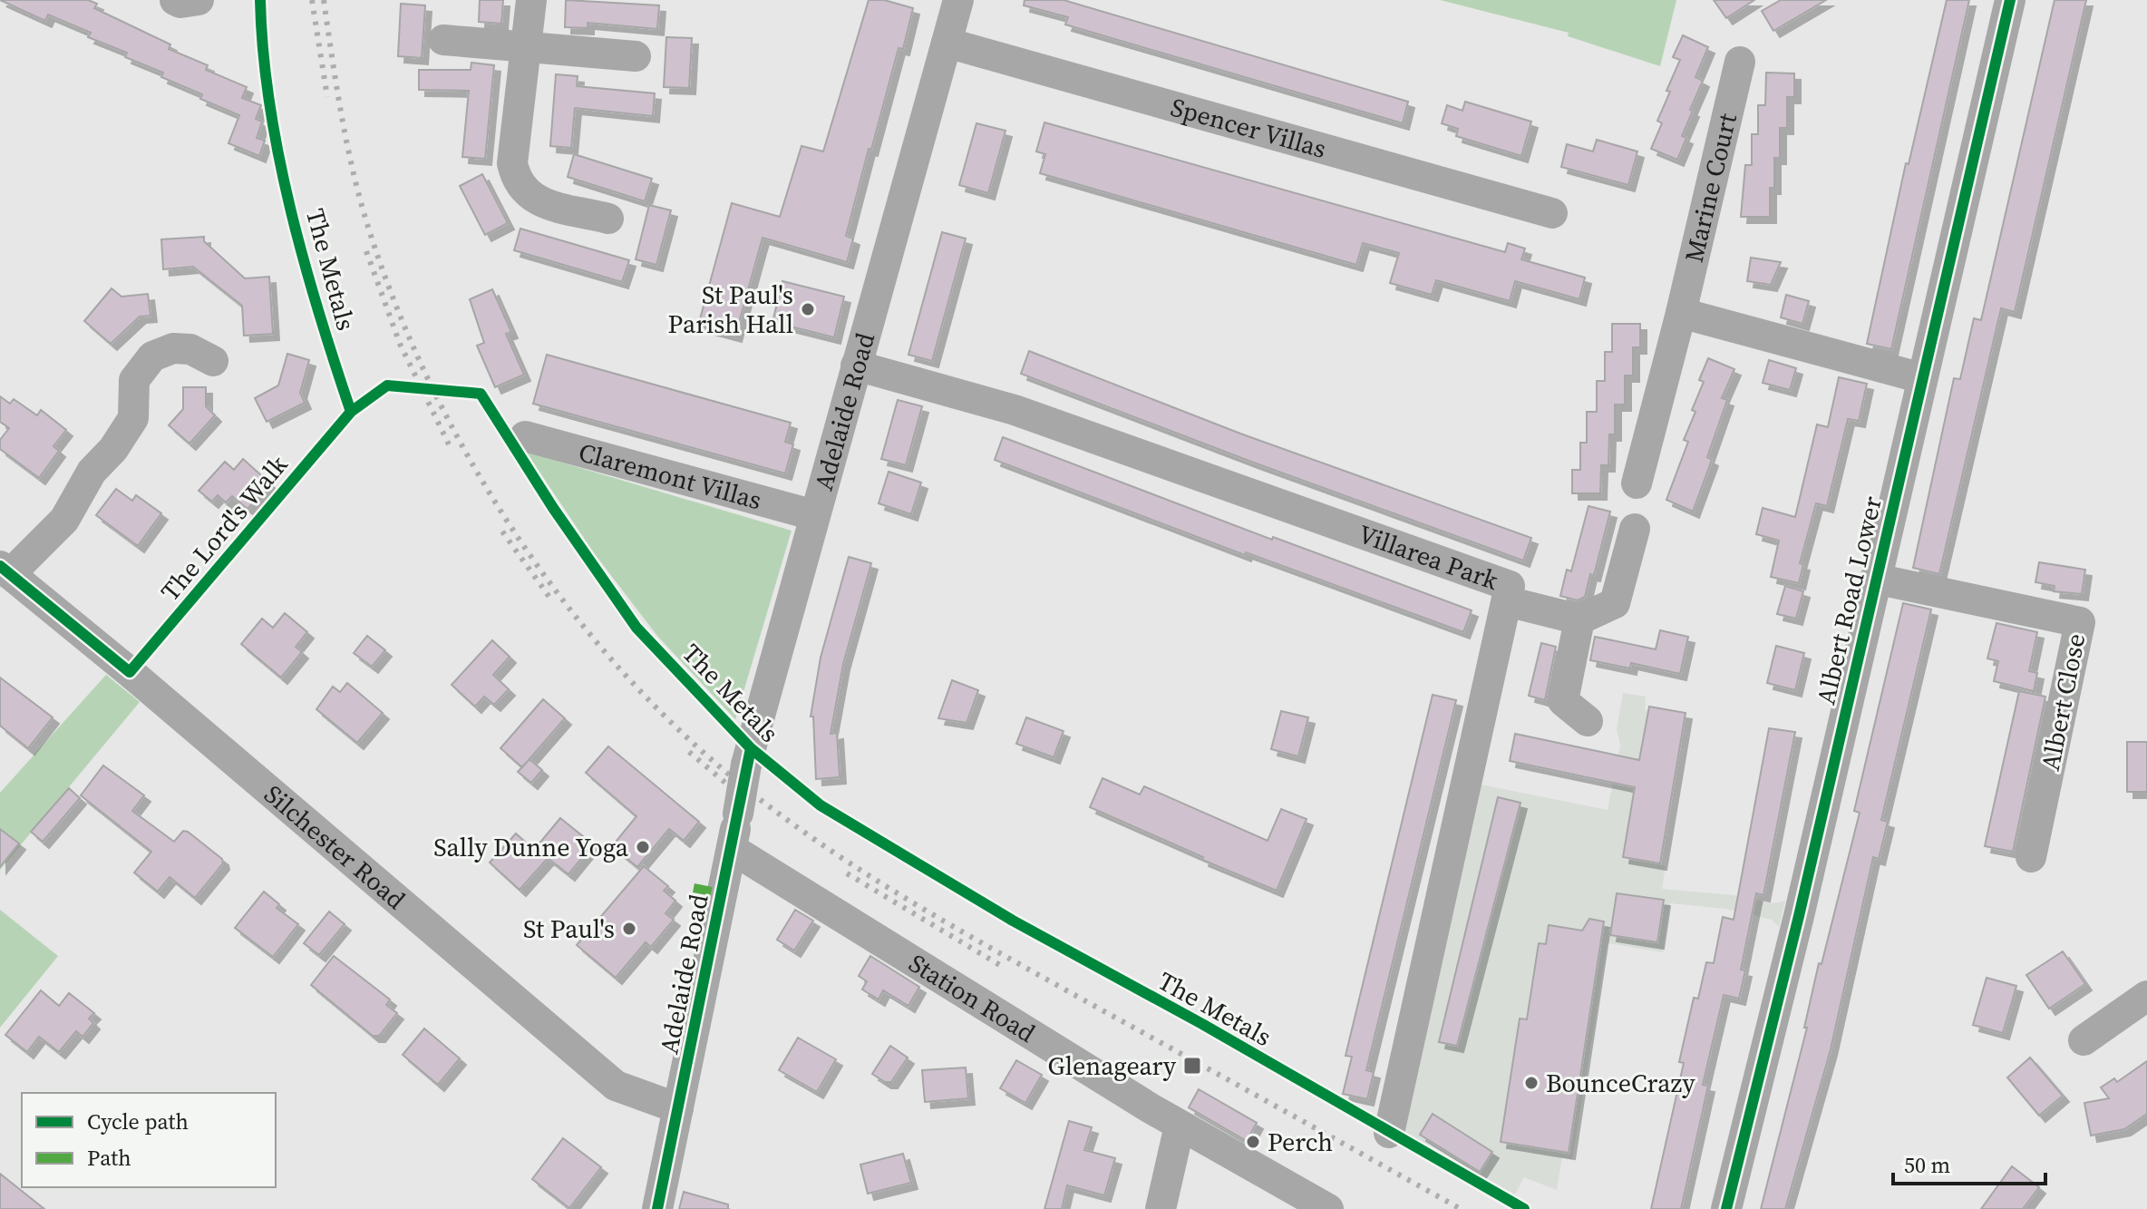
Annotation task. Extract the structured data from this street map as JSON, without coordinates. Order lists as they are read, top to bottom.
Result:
{
  "streets": {
    "street": [
      "Spencer Villas",
      "Marine Court",
      "Adelaide Road",
      "Claremont Villas",
      "Villarea Park",
      "Albert Road Lower",
      "Albert Close",
      "Silchester Road",
      "Station Road"
    ],
    "cycle path": ["The Metals", "The Lord's Walk"]
  },
  "crossings": [
    ["Spencer Villas", "Adelaide Road"],
    ["Adelaide Road", "Claremont Villas"],
    ["Adelaide Road", "Villarea Park"],
    ["Adelaide Road", "Silchester Road"],
    ["Adelaide Road", "Station Road"],
    ["Albert Road Lower", "Albert Close"]
  ],
  "places": {
    "other": [
      "St Paul's Parish Hall",
      "Sally Dunne Yoga",
      "St Paul's",
      "BounceCrazy",
      "Perch"
    ],
    "transit": ["Glenageary"]
  },
  "legend": ["Cycle path", "Path"],
  "scale_bar": "50 m"
}
